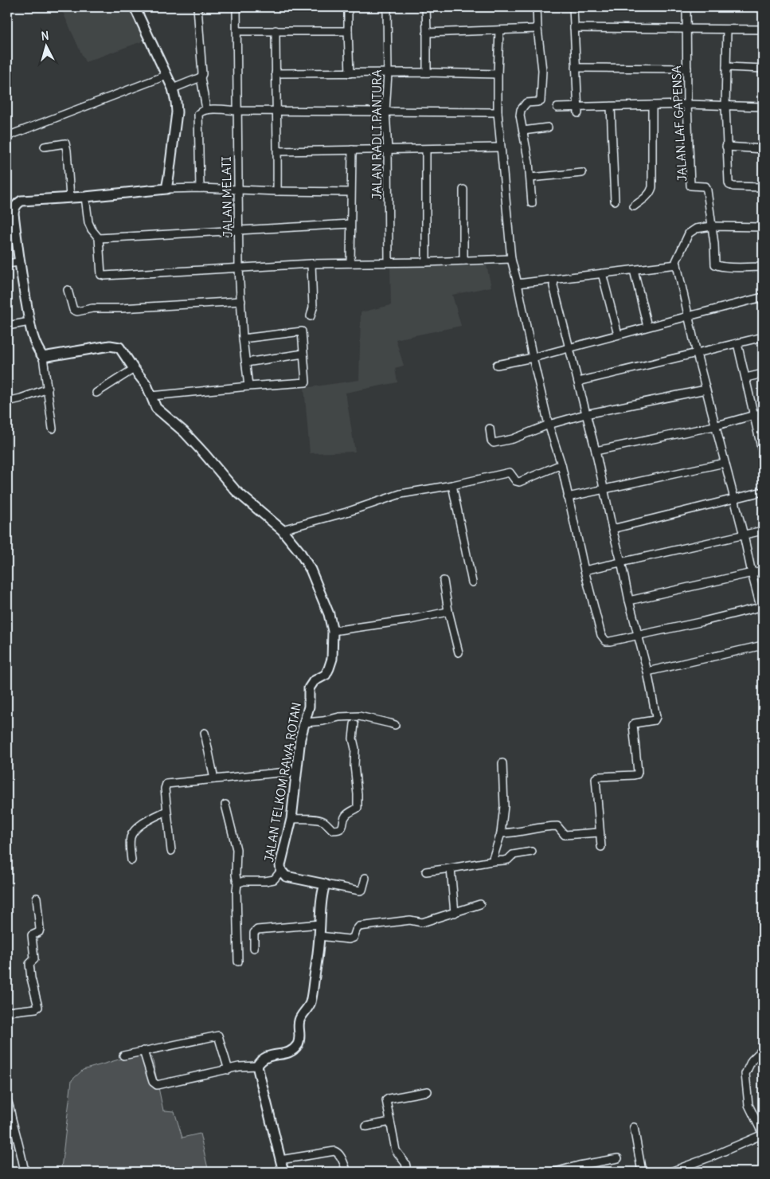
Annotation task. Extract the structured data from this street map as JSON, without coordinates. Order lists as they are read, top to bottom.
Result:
{
  "streets": {
    "street": [
      "JALAN LAF GAPENSA",
      "JALAN RADLI PANTURA",
      "JALAN MELATI",
      "JALAN TELKOM RAWA ROTAN"
    ]
  },
  "north": "top"
}
